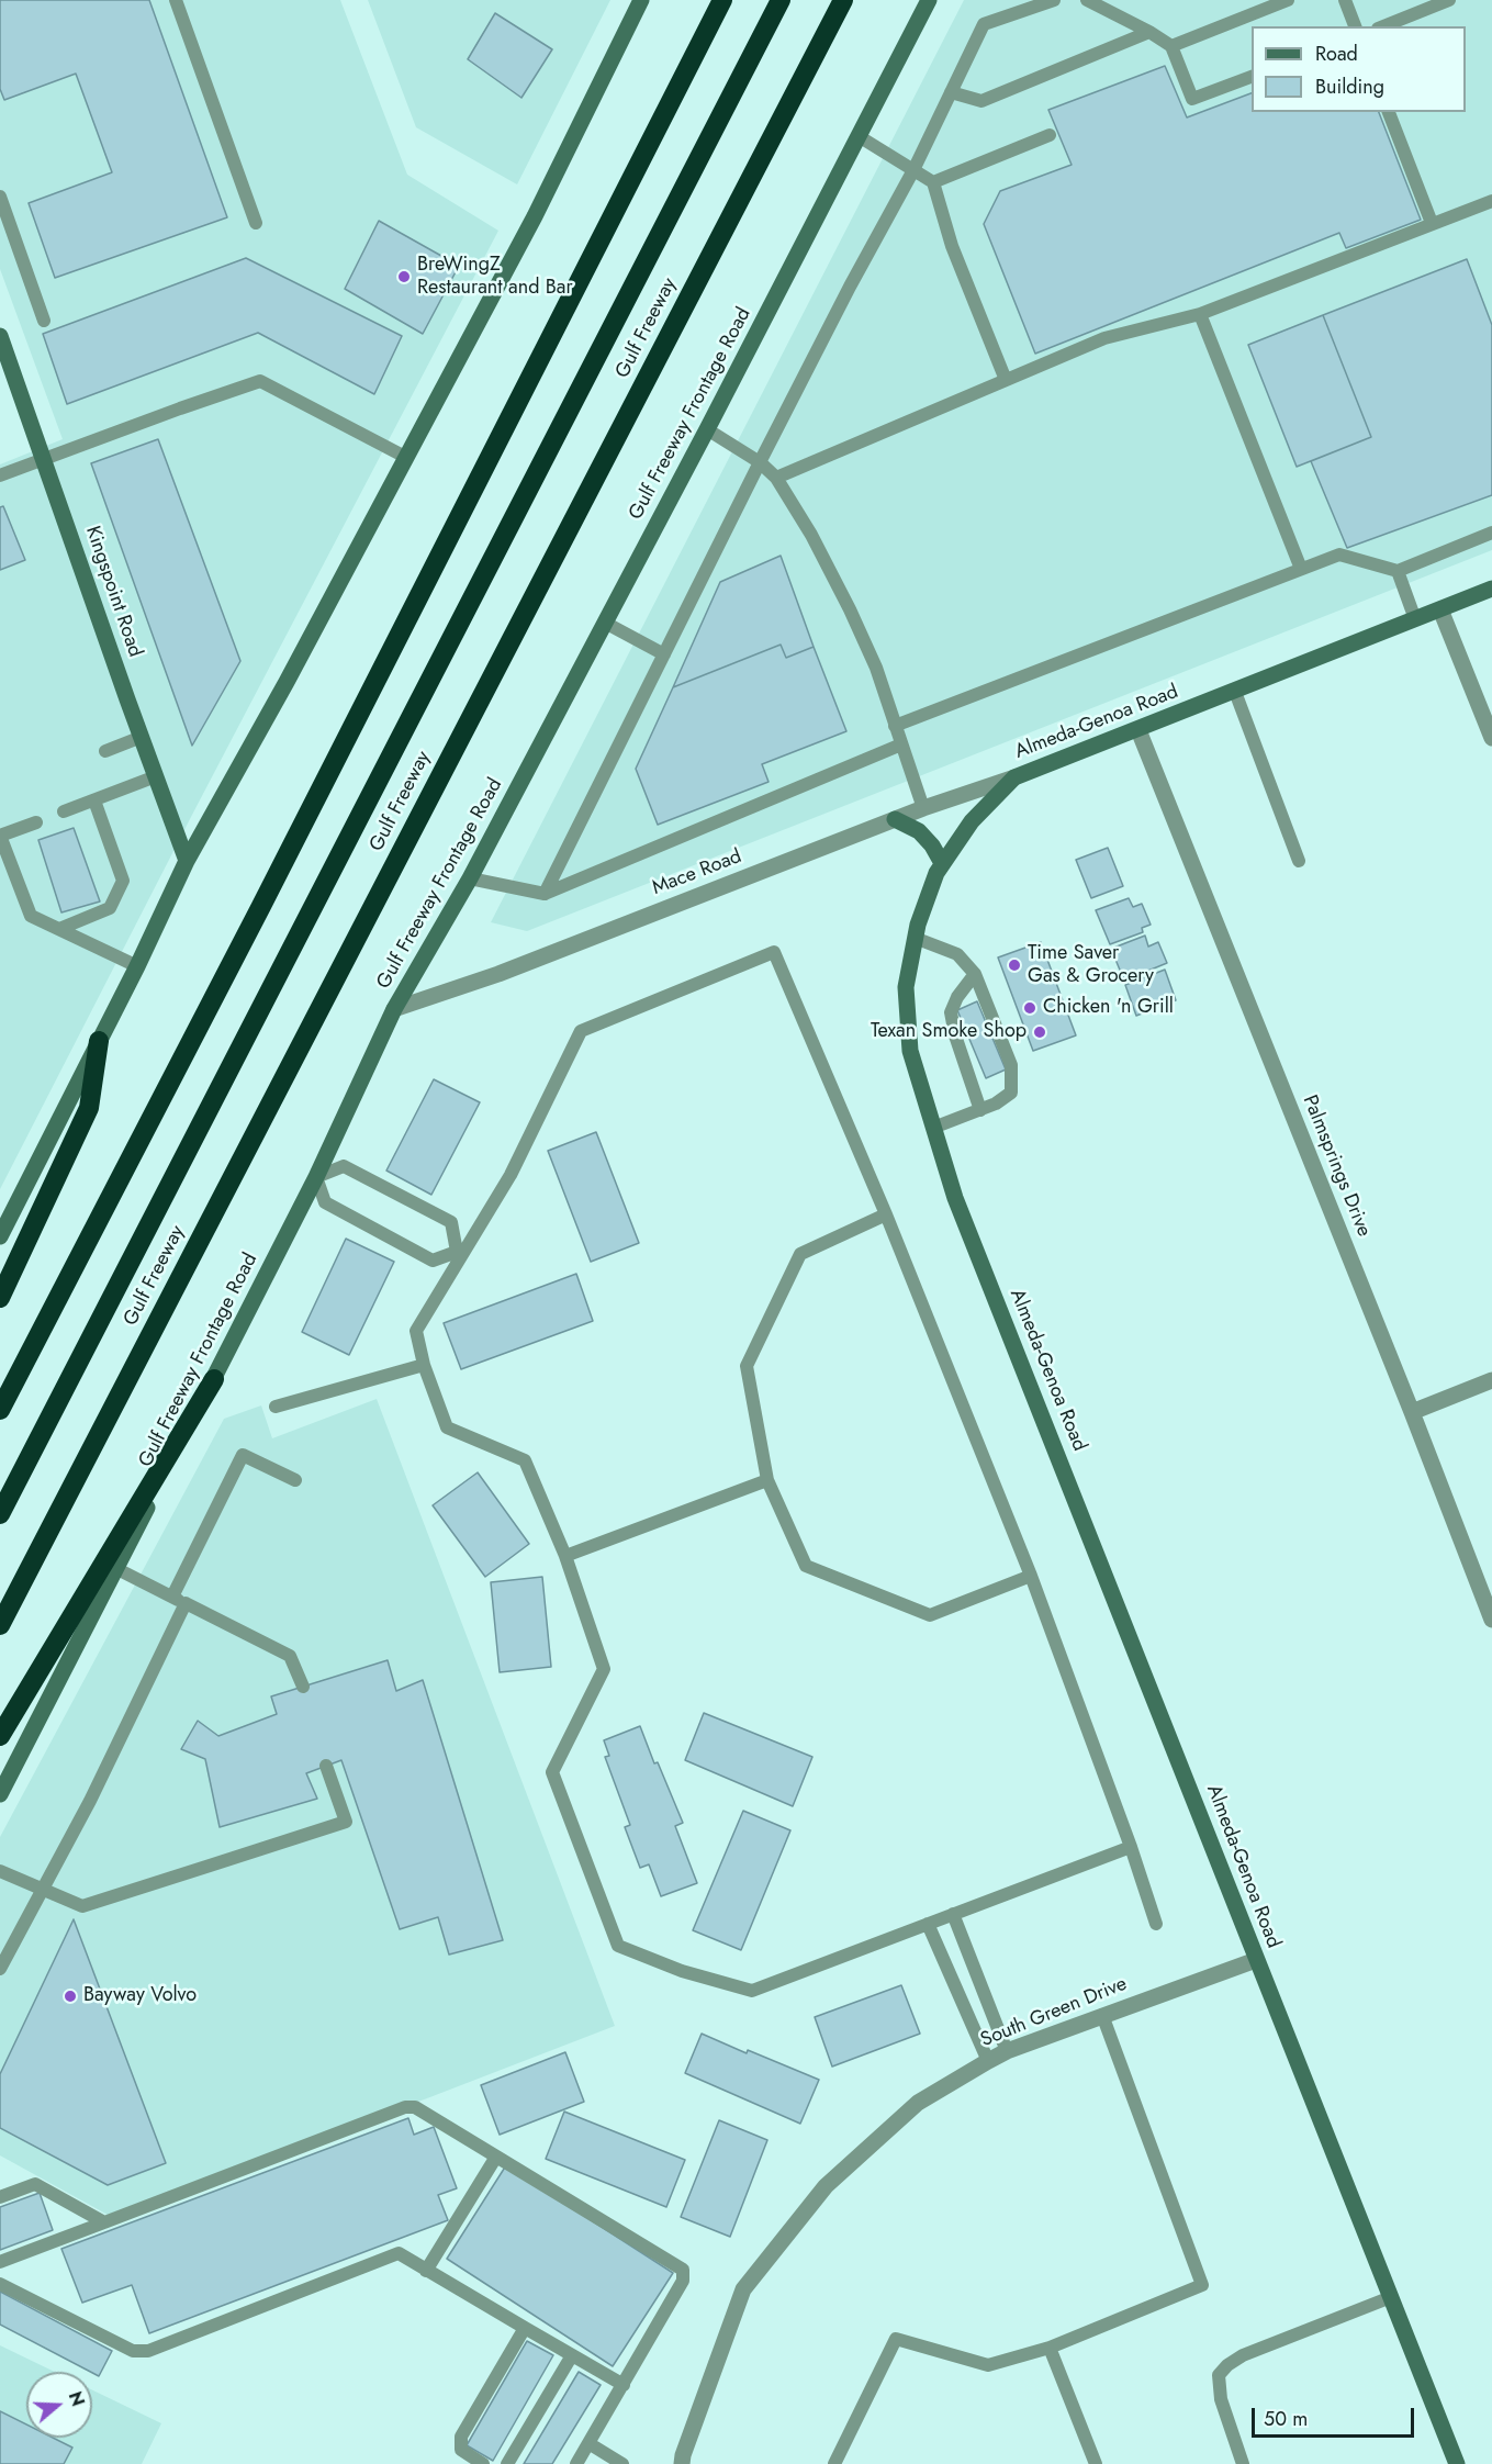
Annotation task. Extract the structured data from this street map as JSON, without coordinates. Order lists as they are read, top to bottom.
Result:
{
  "streets": {
    "highway": ["Gulf Freeway"],
    "main road": ["Gulf Freeway Frontage Road", "Kingspoint Road", "Almeda-Genoa Road"],
    "street": ["Mace Road", "Palmsprings Drive", "South Green Drive"]
  },
  "crossings": [
    ["Gulf Freeway Frontage Road", "Mace Road"],
    ["Almeda-Genoa Road", "Mace Road"],
    ["Almeda-Genoa Road", "Palmsprings Drive"],
    ["Almeda-Genoa Road", "South Green Drive"]
  ],
  "places": [
    "BreWingZ Restaurant and Bar",
    "Time Saver Gas & Grocery",
    "Chicken 'n Grill",
    "Texan Smoke Shop",
    "Bayway Volvo"
  ],
  "legend": ["Road", "Building"],
  "scale_bar": "50 m",
  "north": "right"
}
